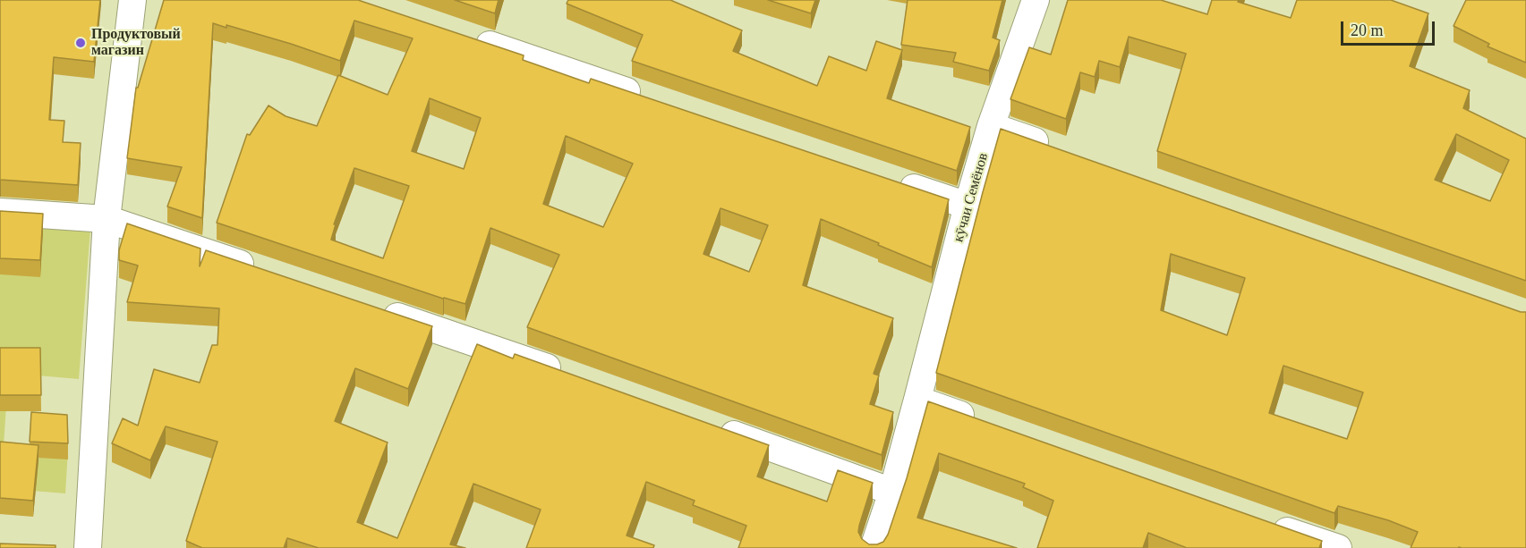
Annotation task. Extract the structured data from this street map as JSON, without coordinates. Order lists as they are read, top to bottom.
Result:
{
  "streets": {
    "street": ["кӯчаи Семёнов"]
  },
  "places": ["Продуктовый магазин"],
  "scale_bar": "20 m"
}
